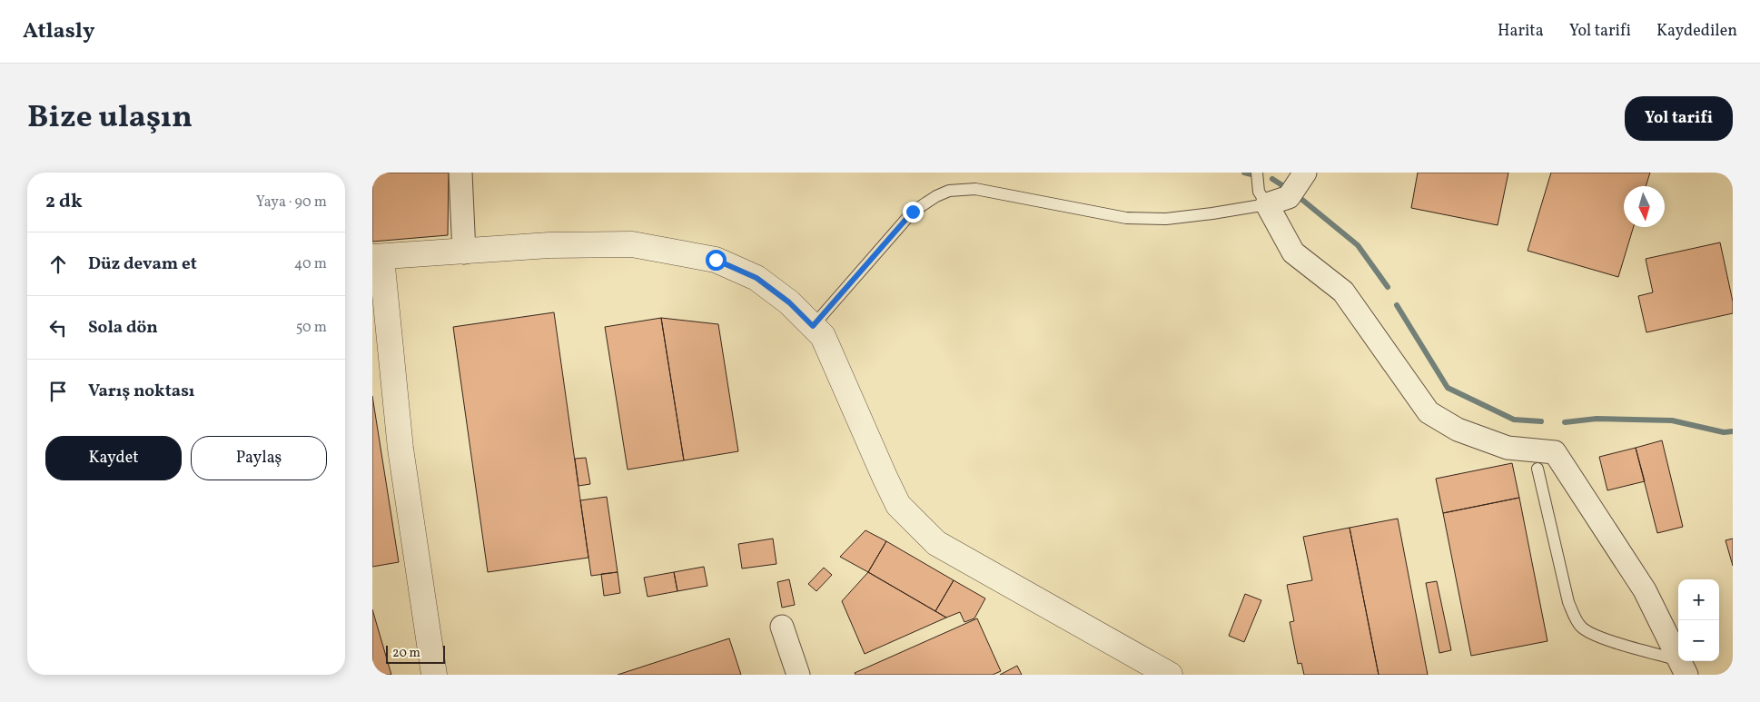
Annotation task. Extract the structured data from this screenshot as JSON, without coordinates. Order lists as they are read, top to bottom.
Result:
{
  "scale_bar": "20 m",
  "north": "bottom",
  "page": {
    "header": "Atlasly",
    "nav": ["Harita", "Yol tarifi", "Kaydedilen"],
    "title": "Bize ulaşın",
    "buttons": [
      "Yol tarifi",
      ["Kaydet", "Paylaş"]
    ],
    "heading": ["2 dk", "Yaya · 90 m"],
    "list": [
      ["Düz devam et", "40 m"],
      ["Sola dön", "50 m"],
      "Varış noktası"
    ],
    "map_buttons": ["+", "−"],
    "scale": "20 m"
  }
}
